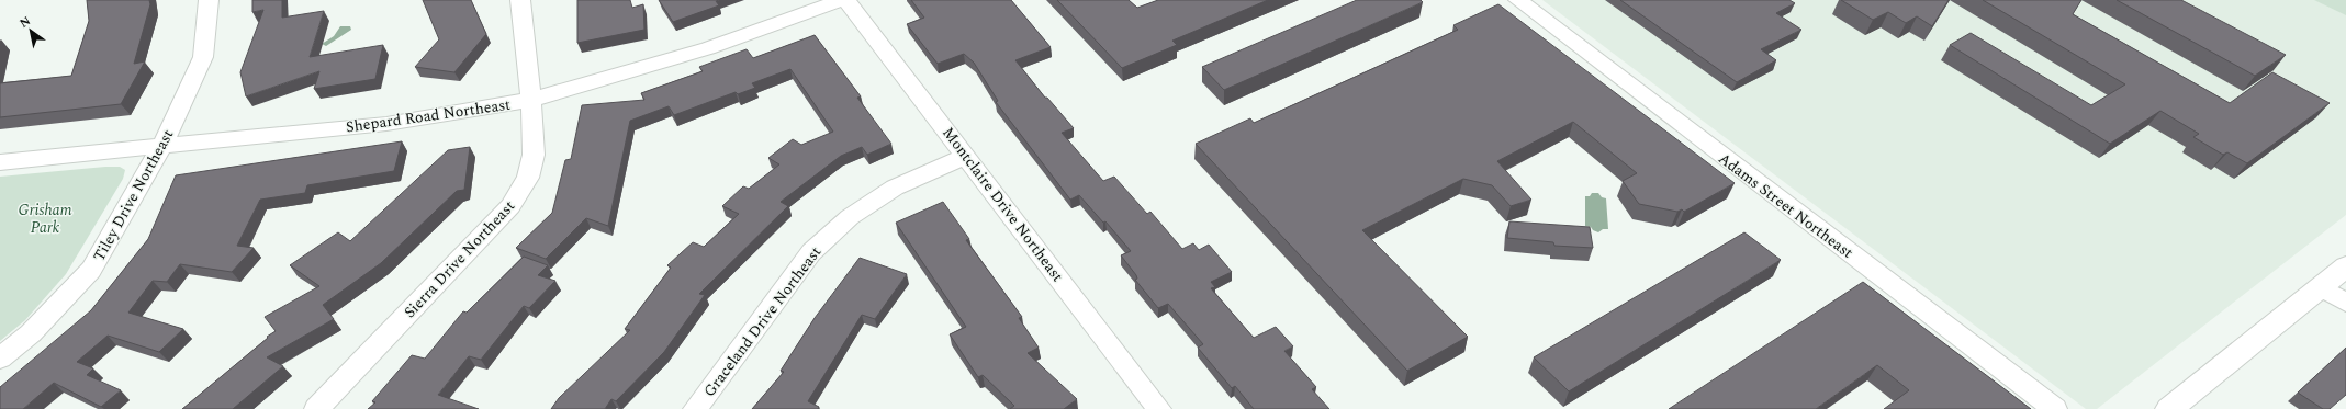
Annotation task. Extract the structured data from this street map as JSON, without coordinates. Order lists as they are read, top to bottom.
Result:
{
  "streets": {
    "street": [
      "Shepard Road Northeast",
      "Tiley Drive Northeast",
      "Montclaire Drive Northeast",
      "Adams Street Northeast",
      "Sierra Drive Northeast",
      "Graceland Drive Northeast"
    ]
  },
  "crossings": [
    ["Shepard Road Northeast", "Tiley Drive Northeast"],
    ["Shepard Road Northeast", "Sierra Drive Northeast"],
    ["Montclaire Drive Northeast", "Graceland Drive Northeast"]
  ],
  "parks": ["Grisham Park"],
  "north": "top left"
}
